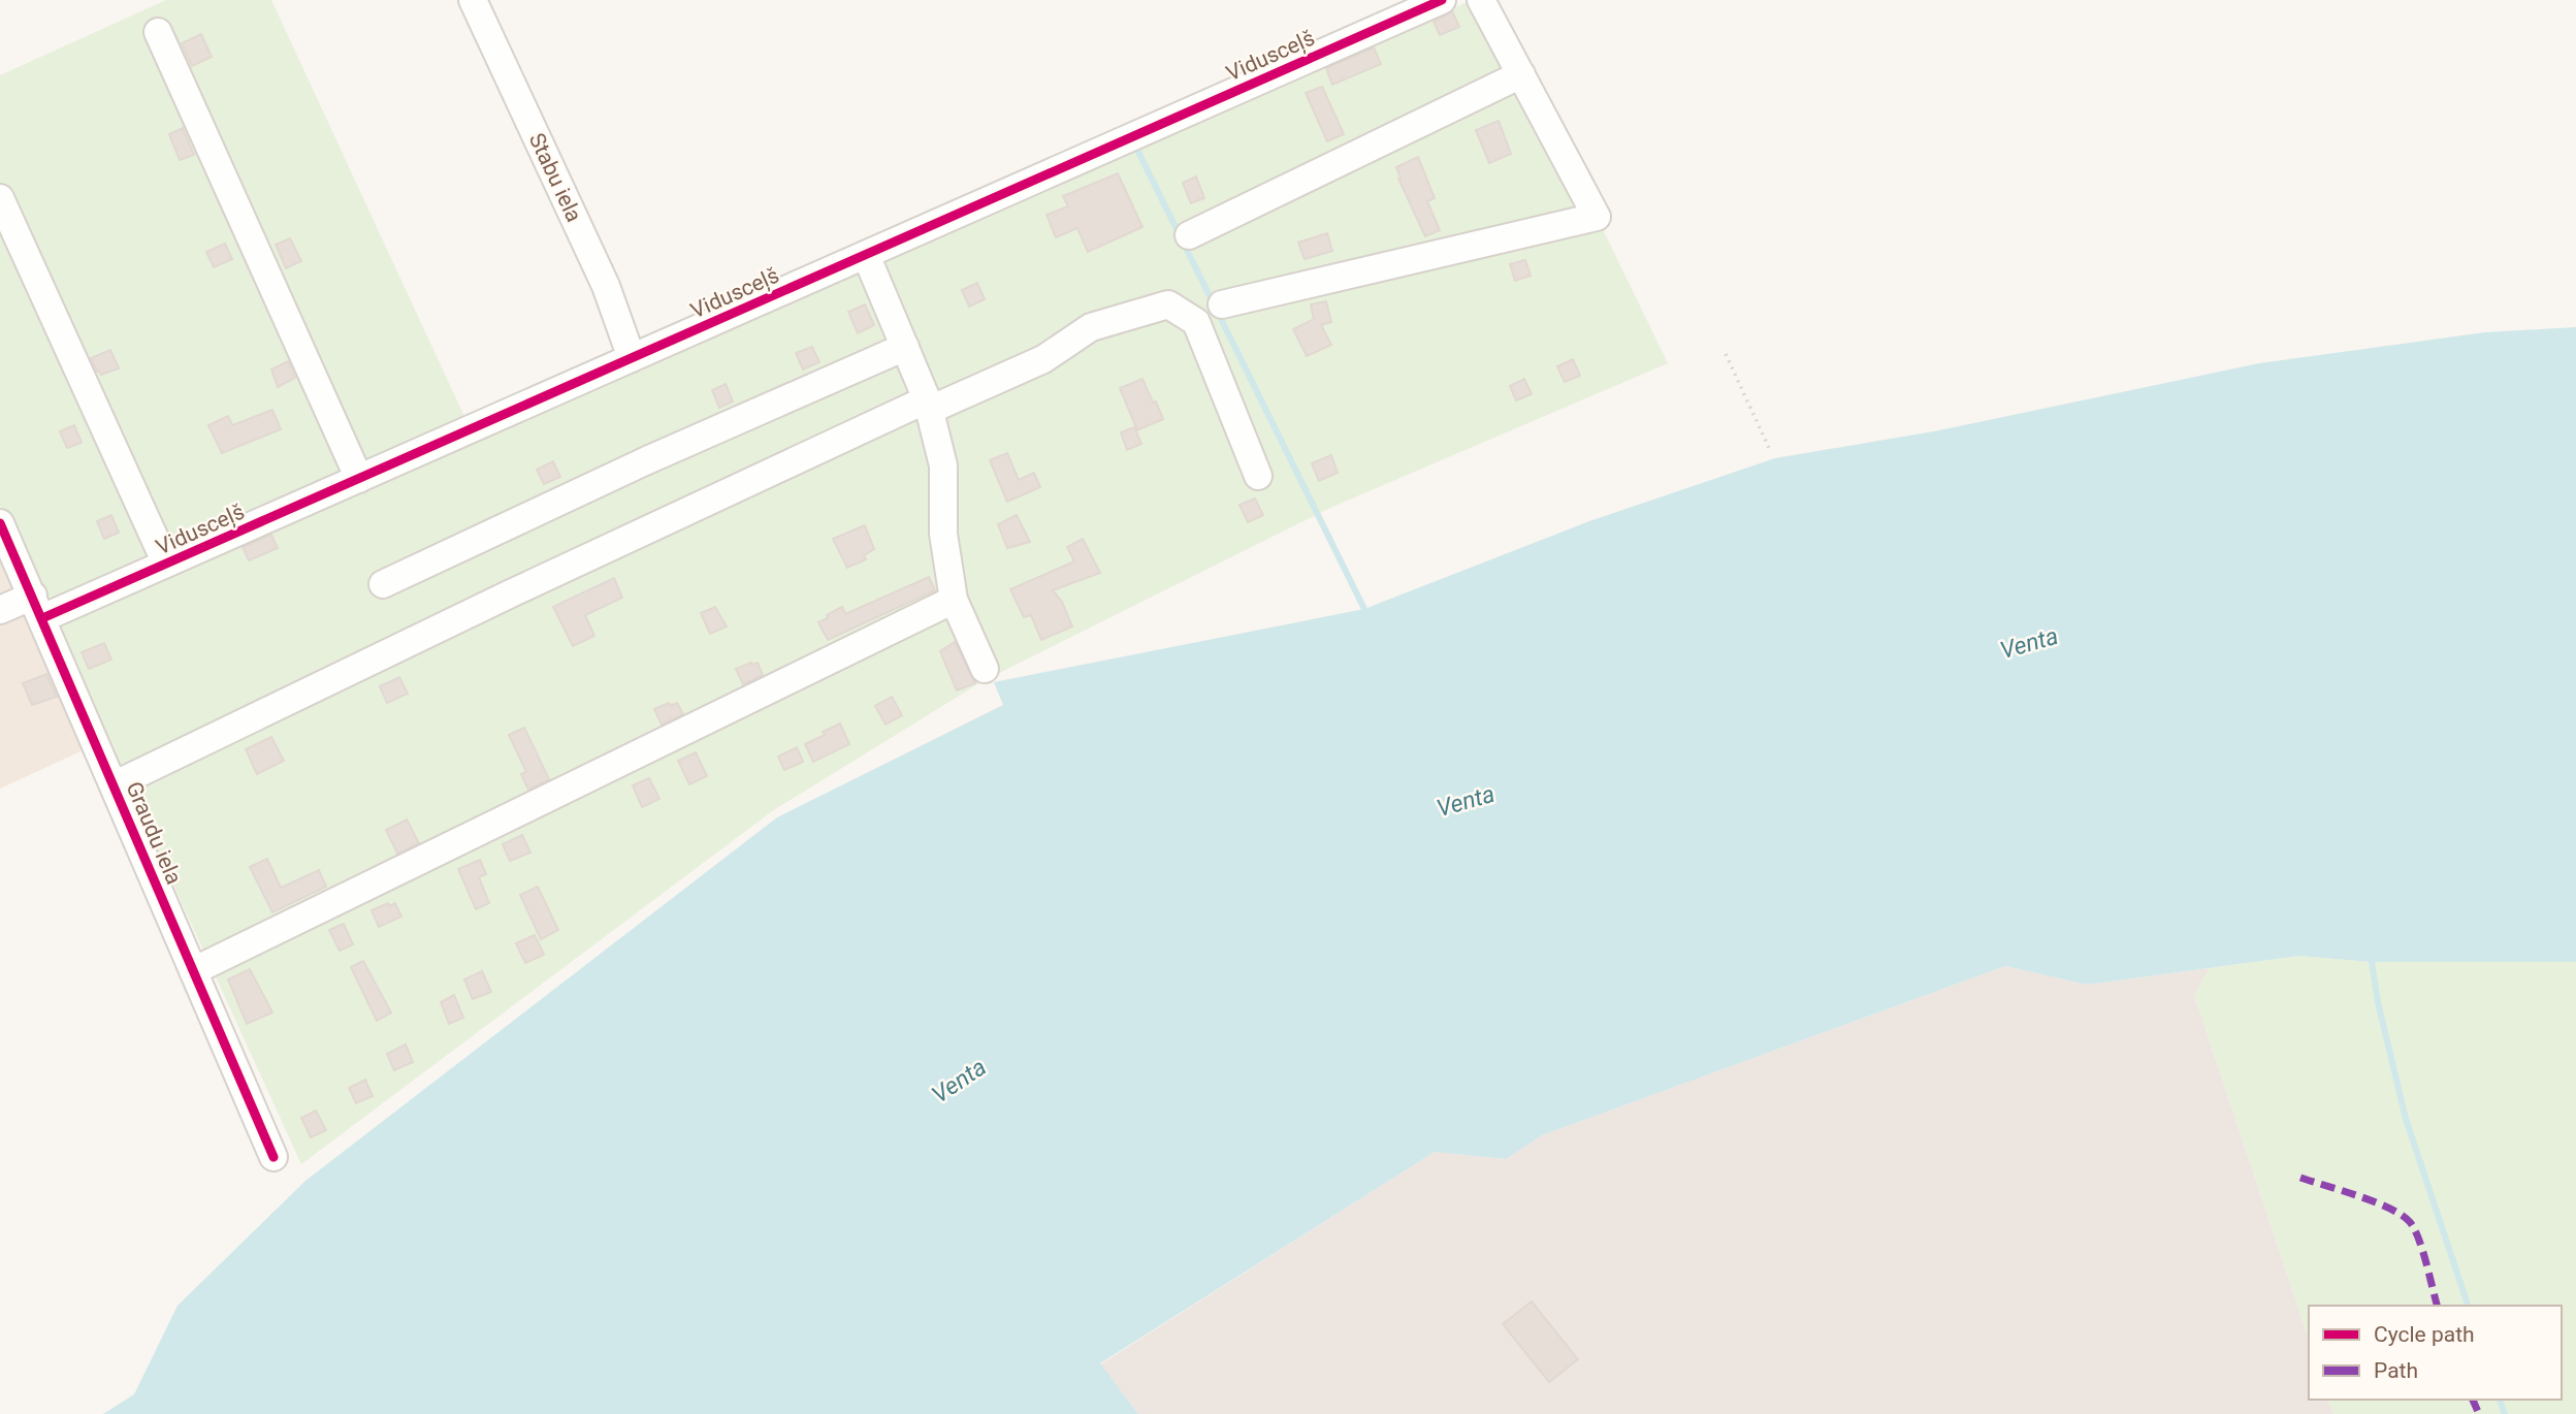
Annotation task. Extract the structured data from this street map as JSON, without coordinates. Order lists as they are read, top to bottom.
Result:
{
  "streets": {
    "street": ["Vidusceļš", "Stabu iela", "Graudu iela"]
  },
  "crossings": [
    ["Vidusceļš", "Stabu iela"],
    ["Vidusceļš", "Graudu iela"]
  ],
  "water": ["Venta"],
  "legend": ["Cycle path", "Path"]
}
